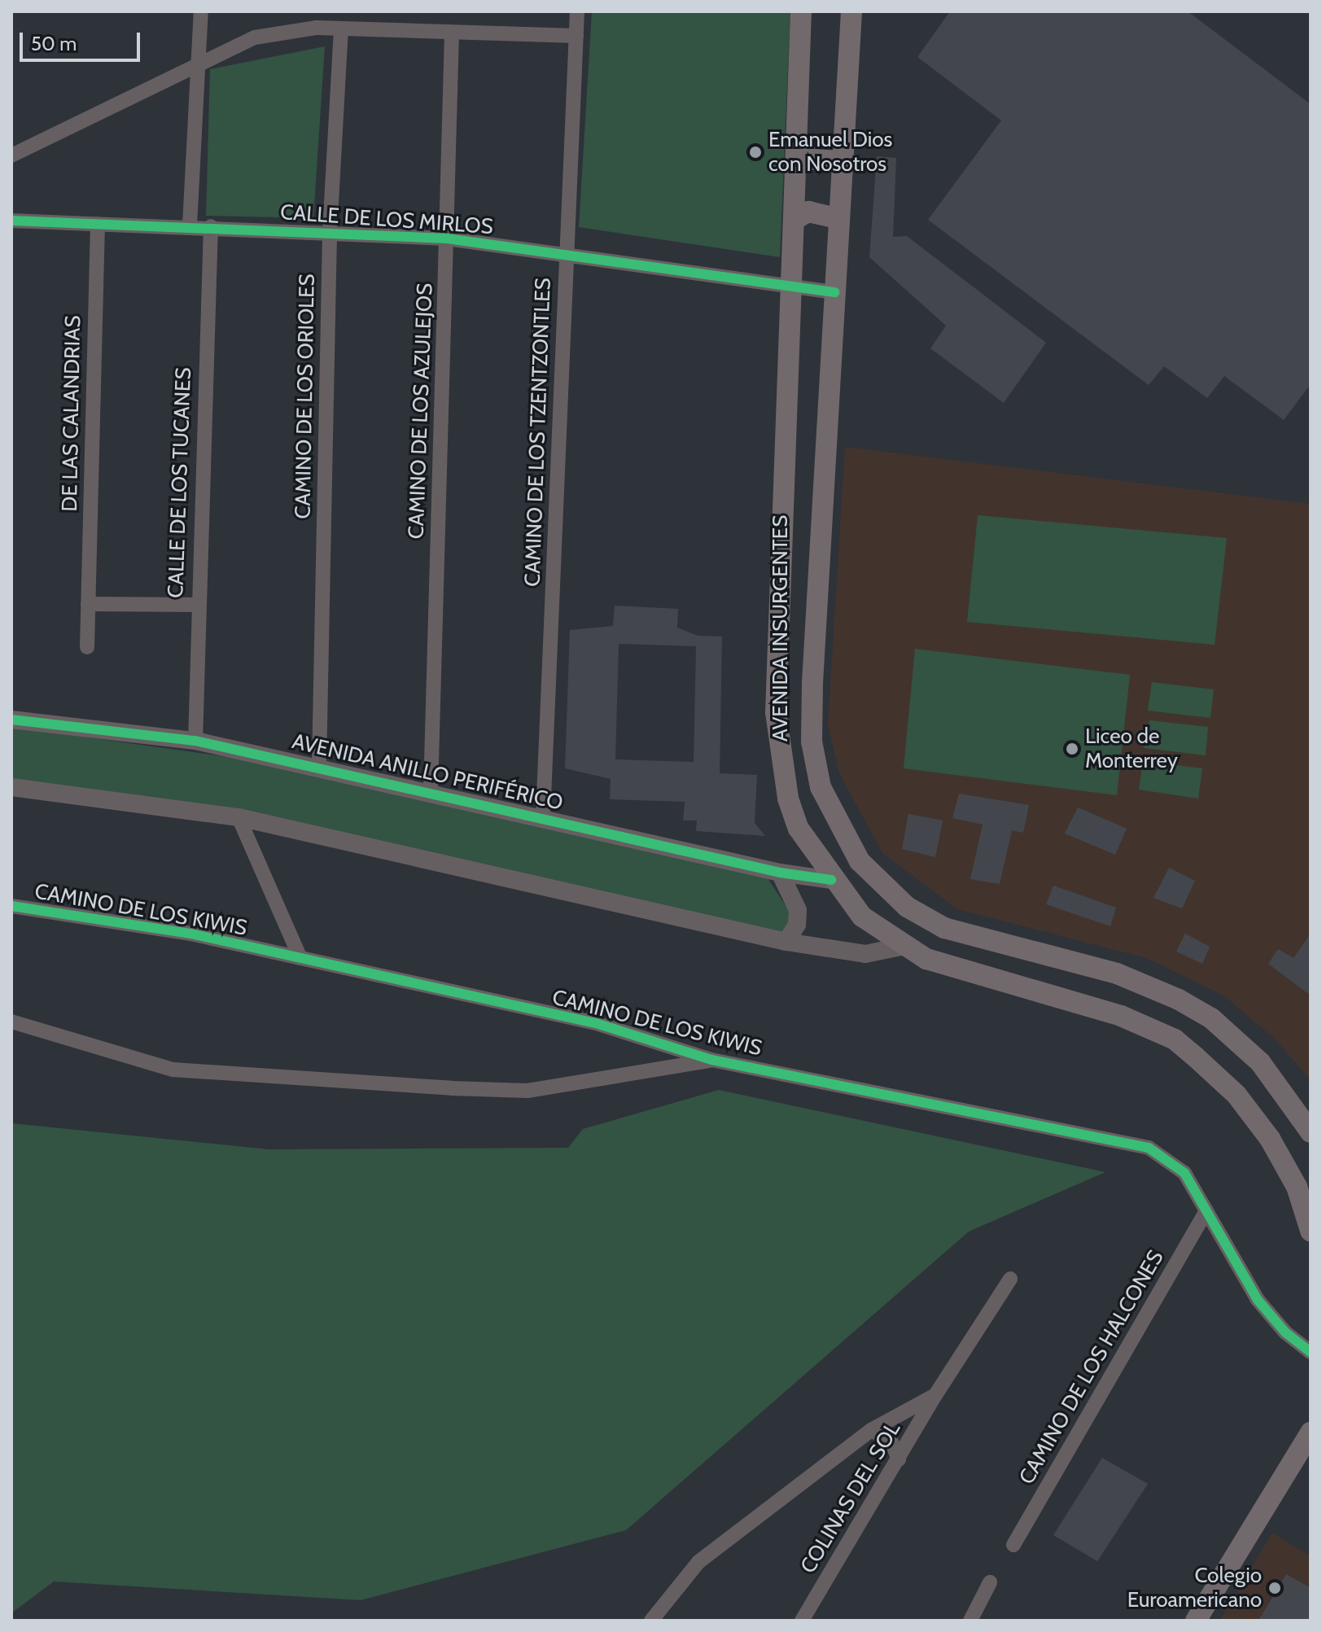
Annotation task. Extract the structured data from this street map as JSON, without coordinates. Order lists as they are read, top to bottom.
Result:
{
  "streets": {
    "main road": ["AVENIDA INSURGENTES"],
    "street": [
      "CALLE DE LOS MIRLOS",
      "CAMINO DE LOS ORIOLES",
      "CAMINO DE LOS AZULEJOS",
      "DE LAS CALANDRIAS",
      "CAMINO DE LOS TZENTZONTLES",
      "CALLE DE LOS TUCANES",
      "AVENIDA ANILLO PERIFÉRICO",
      "CAMINO DE LOS KIWIS",
      "CAMINO DE LOS HALCONES",
      "COLINAS DEL SOL"
    ]
  },
  "crossings": [
    ["CALLE DE LOS MIRLOS", "CAMINO DE LOS ORIOLES"],
    ["CALLE DE LOS MIRLOS", "CAMINO DE LOS AZULEJOS"],
    ["CALLE DE LOS MIRLOS", "DE LAS CALANDRIAS"],
    ["CALLE DE LOS MIRLOS", "CAMINO DE LOS TZENTZONTLES"],
    ["CALLE DE LOS MIRLOS", "CALLE DE LOS TUCANES"],
    ["CALLE DE LOS MIRLOS", "AVENIDA INSURGENTES"],
    ["CAMINO DE LOS ORIOLES", "AVENIDA ANILLO PERIFÉRICO"],
    ["CAMINO DE LOS AZULEJOS", "AVENIDA ANILLO PERIFÉRICO"],
    ["CAMINO DE LOS TZENTZONTLES", "AVENIDA ANILLO PERIFÉRICO"],
    ["CALLE DE LOS TUCANES", "AVENIDA ANILLO PERIFÉRICO"],
    ["AVENIDA INSURGENTES", "AVENIDA ANILLO PERIFÉRICO"],
    ["CAMINO DE LOS KIWIS", "CAMINO DE LOS HALCONES"]
  ],
  "places": ["Emanuel Dios con Nosotros", "Liceo de Monterrey", "Colegio Euroamericano"],
  "scale_bar": "50 m"
}
